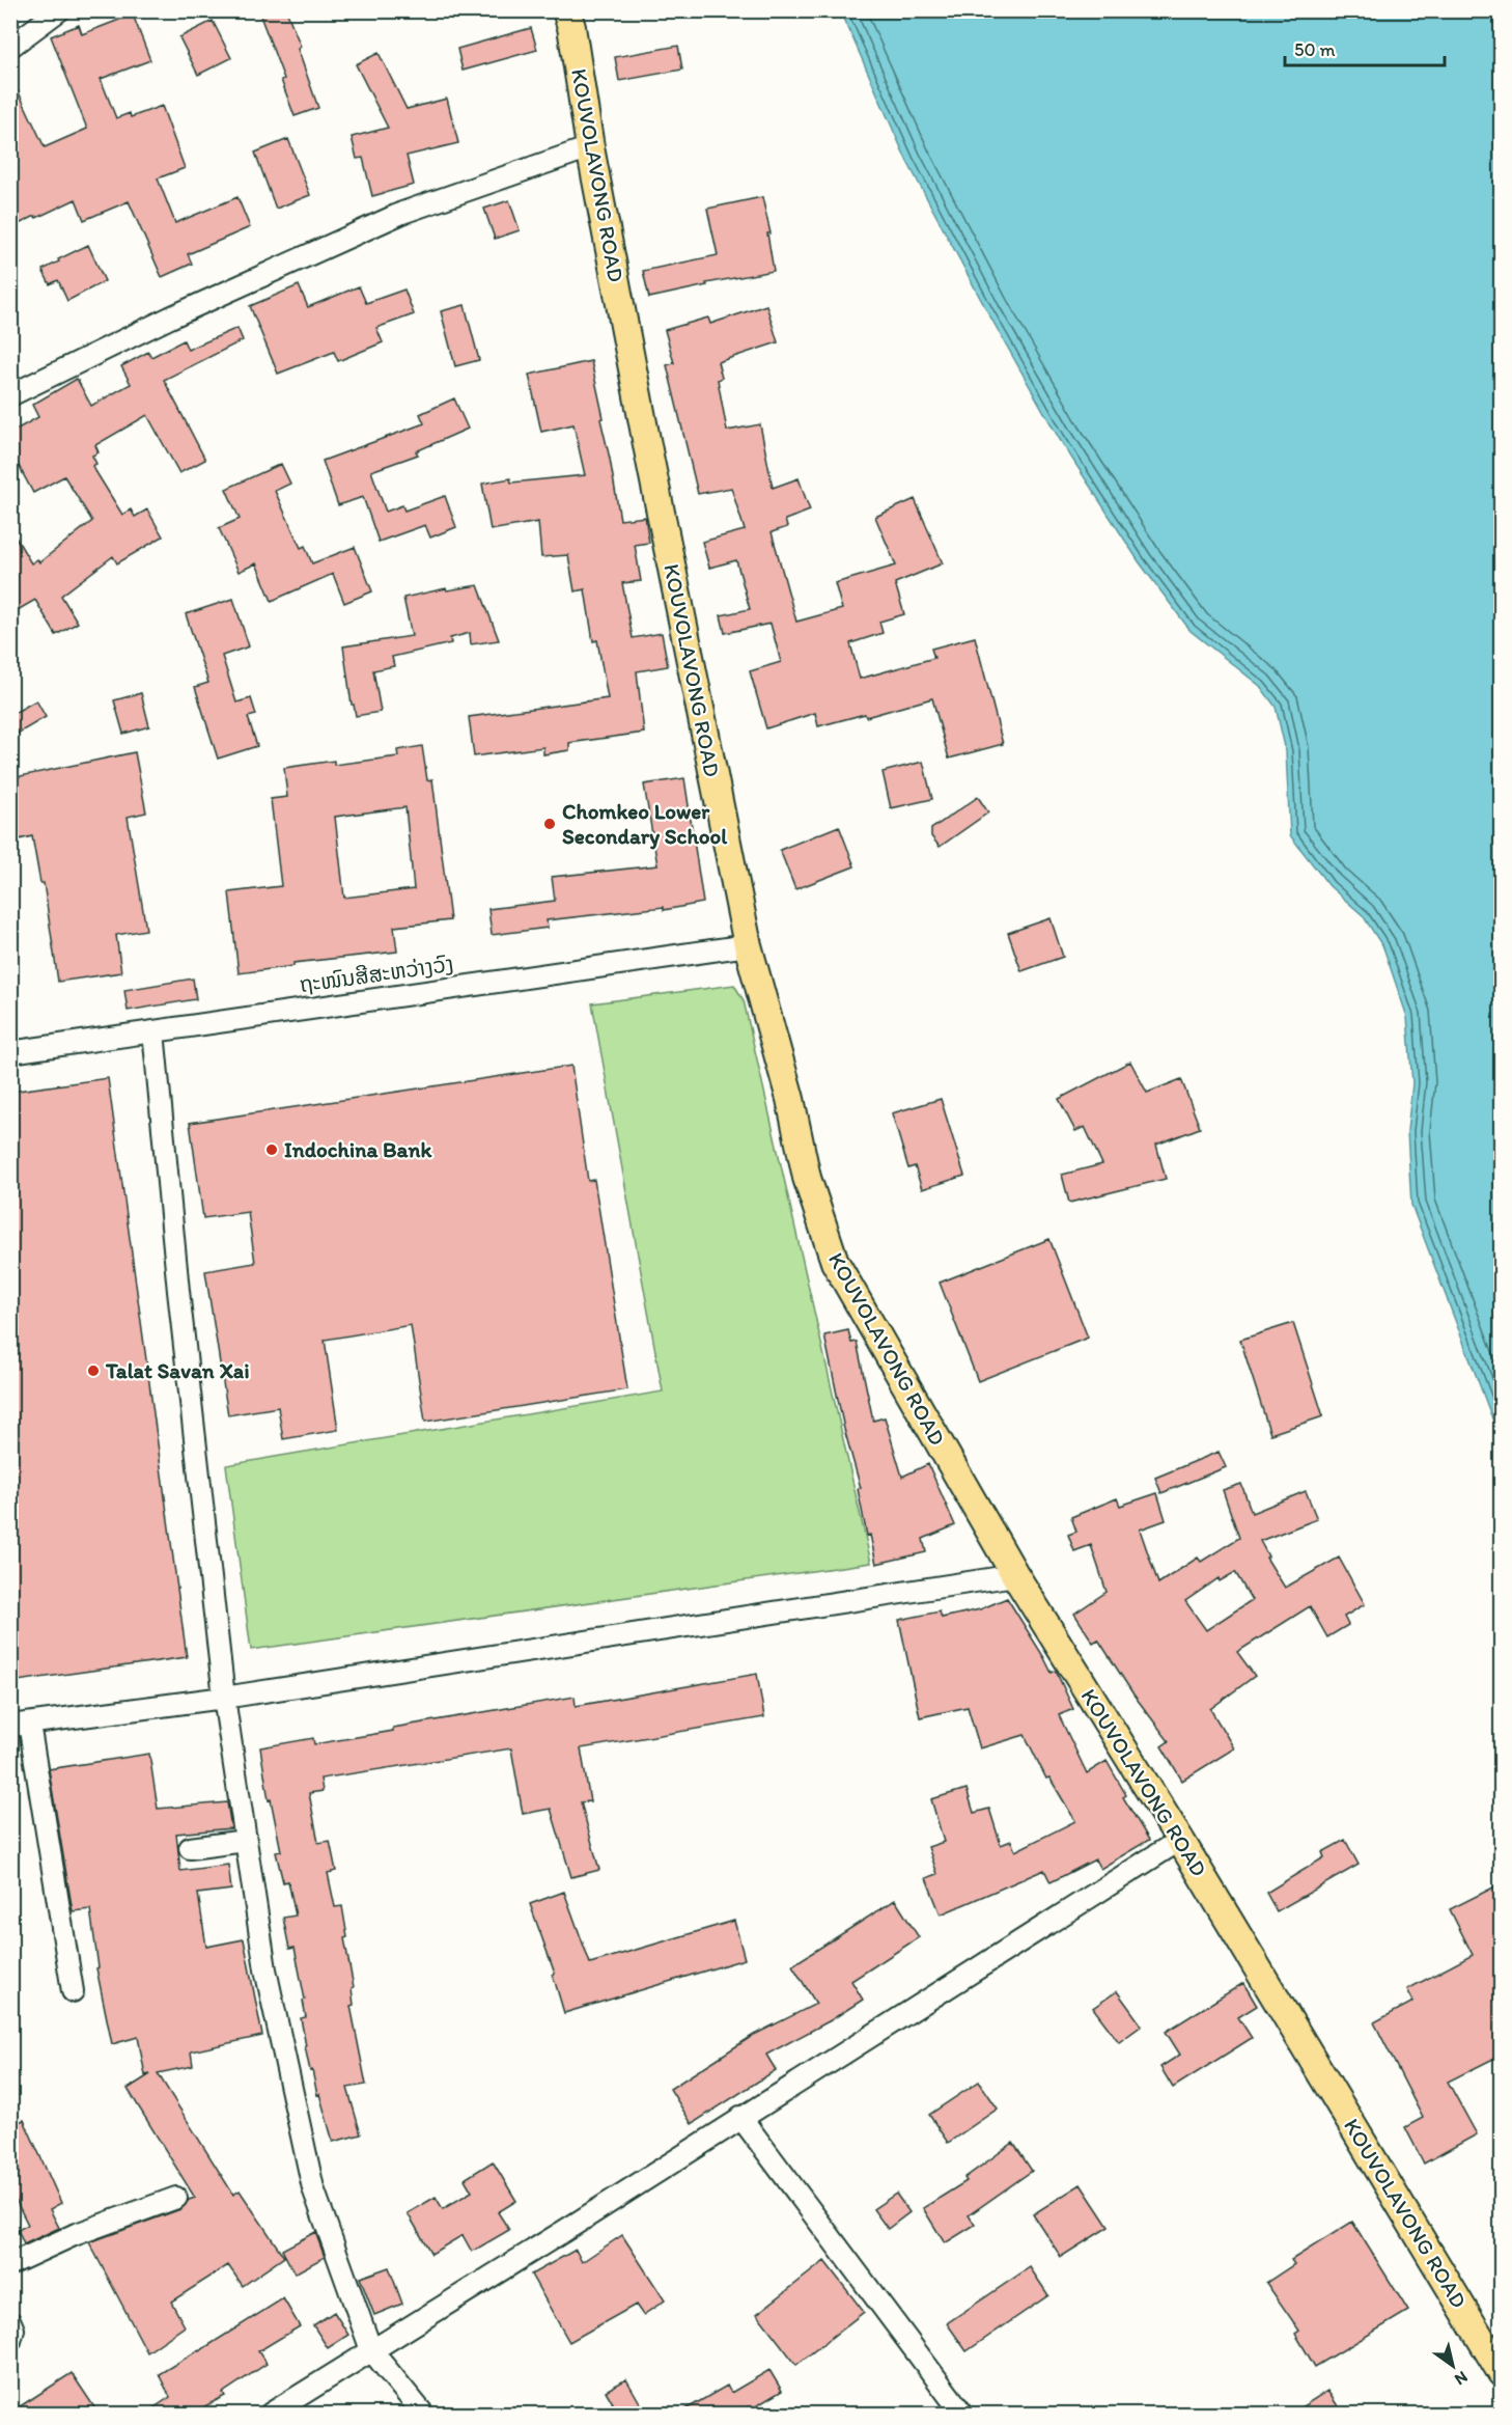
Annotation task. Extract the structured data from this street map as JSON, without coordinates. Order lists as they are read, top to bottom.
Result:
{
  "streets": {
    "main road": ["KOUVOLAVONG ROAD"],
    "street": ["ຖະໜົນສີສະຫວ່າງວົງ"]
  },
  "crossings": [
    ["KOUVOLAVONG ROAD", "ຖະໜົນສີສະຫວ່າງວົງ"]
  ],
  "places": ["Chomkeo Lower Secondary School", "Indochina Bank", "Talat Savan Xai"],
  "scale_bar": "50 m",
  "north": "bottom right"
}
